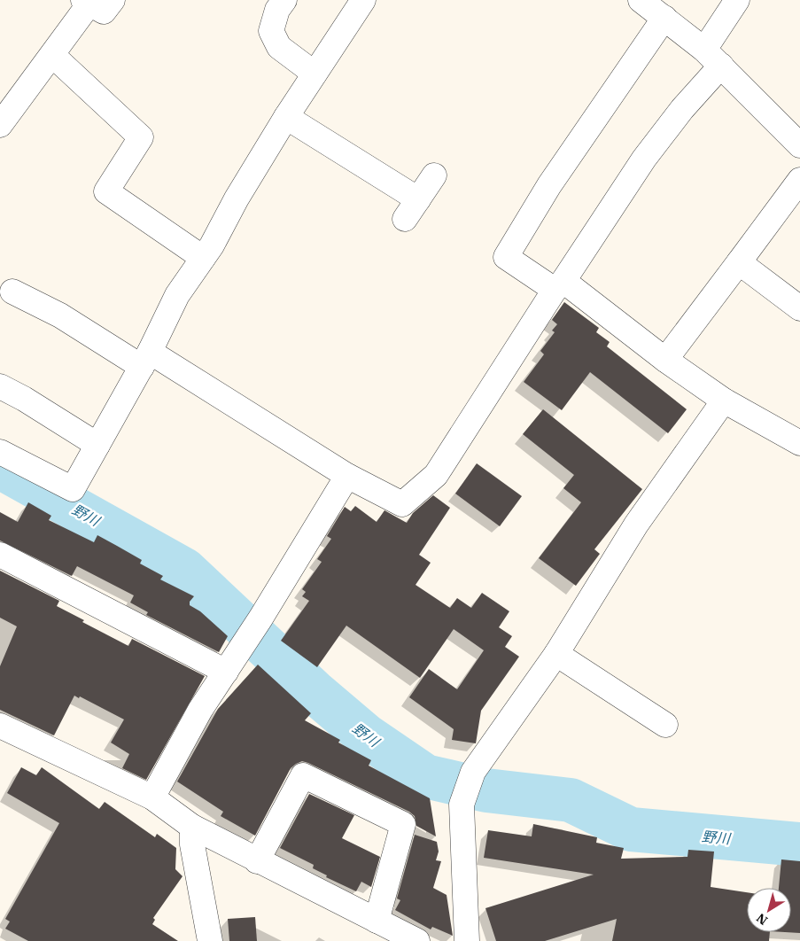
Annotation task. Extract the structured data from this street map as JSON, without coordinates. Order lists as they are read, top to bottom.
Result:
{
  "water": ["野川"],
  "north": "bottom left"
}
